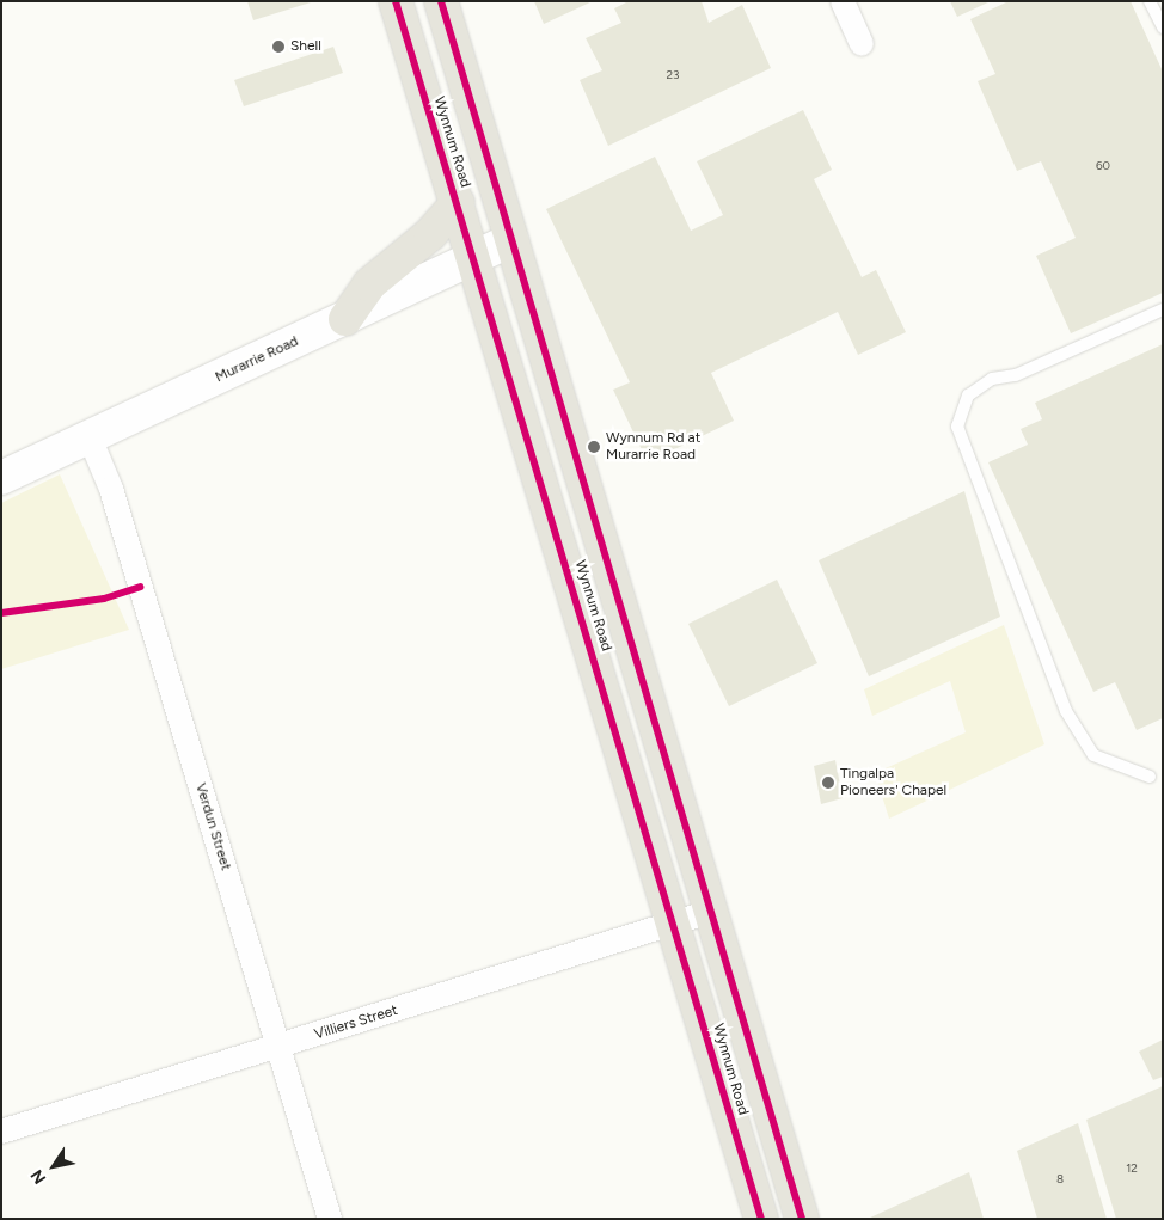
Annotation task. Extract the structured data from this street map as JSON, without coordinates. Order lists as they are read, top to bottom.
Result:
{
  "streets": {
    "main road": ["Wynnum Road"],
    "street": ["Murarrie Road", "Verdun Street", "Villiers Street"]
  },
  "crossings": [
    ["Wynnum Road", "Murarrie Road"],
    ["Wynnum Road", "Villiers Street"],
    ["Murarrie Road", "Verdun Street"],
    ["Verdun Street", "Villiers Street"]
  ],
  "places": ["Shell", "Wynnum Rd at Murarrie Road", "Tingalpa Pioneers' Chapel"],
  "house_numbers": [
    "23",
    "60",
    "12",
    "8"
  ],
  "north": "bottom left"
}
